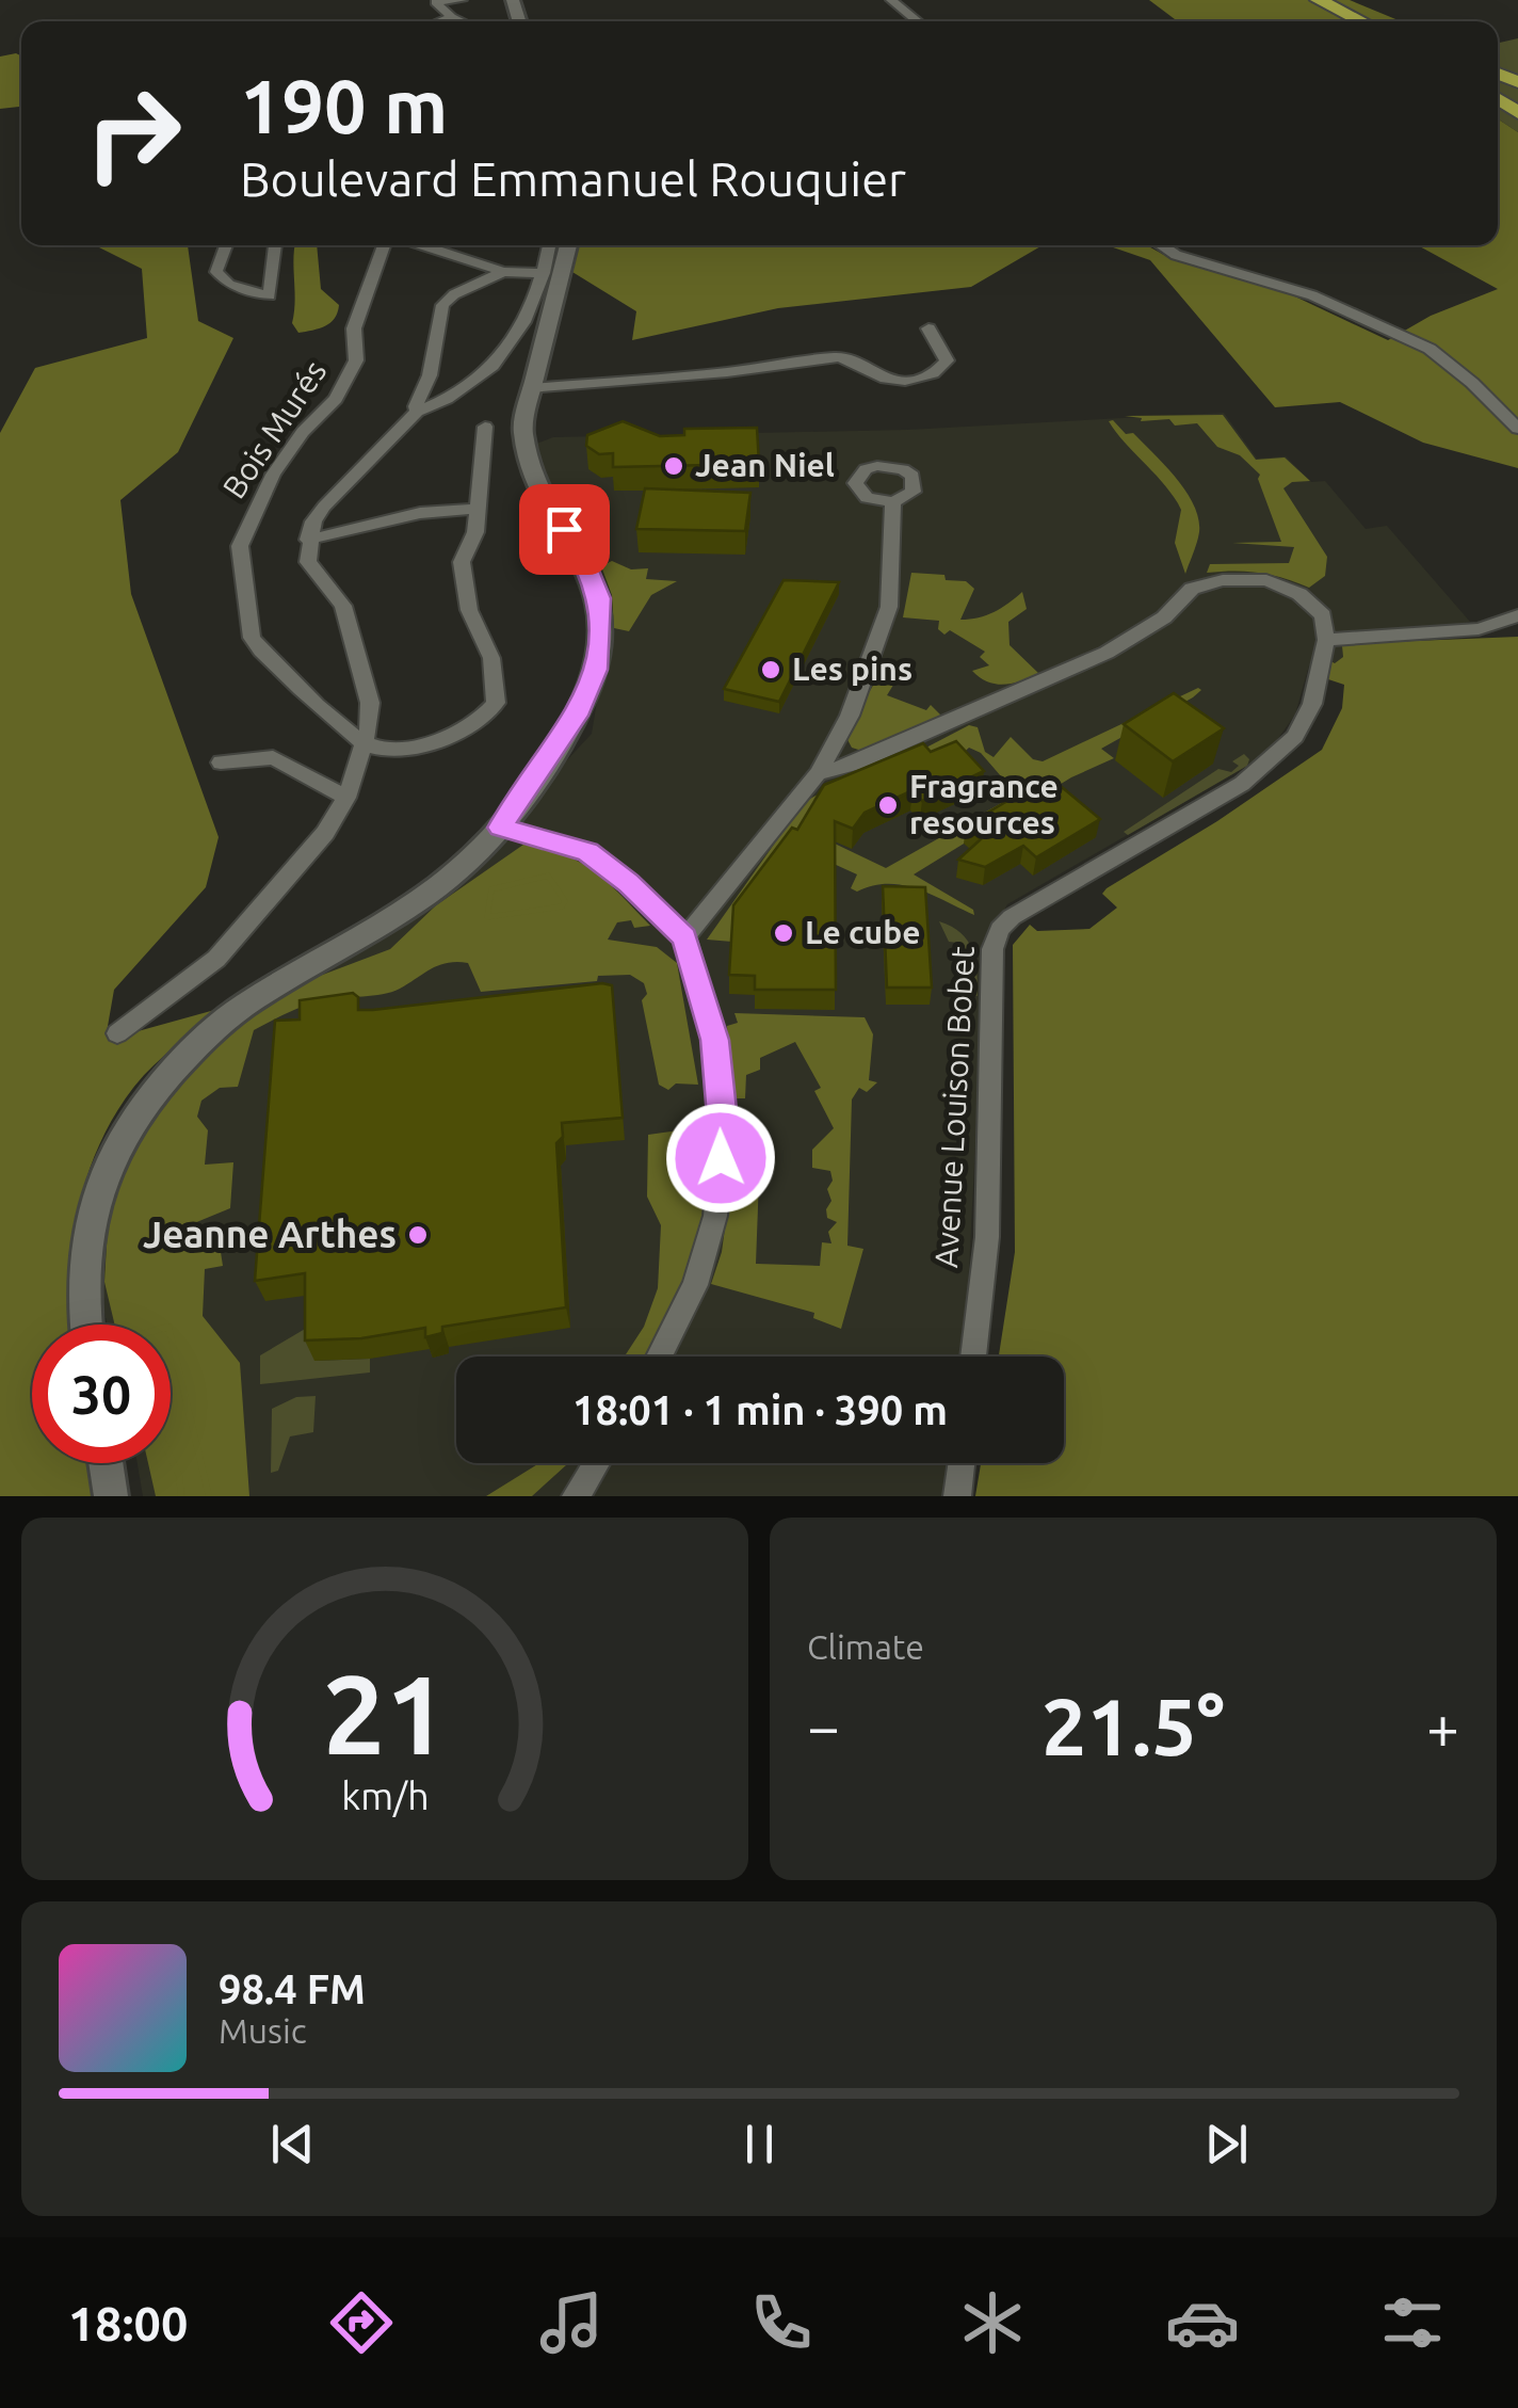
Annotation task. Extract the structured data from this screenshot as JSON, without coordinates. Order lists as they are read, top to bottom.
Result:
{
  "streets": {
    "street": ["Bois Murés", "Avenue Louison Bobet"]
  },
  "places": [
    "Jean Niel",
    "Les pins",
    "Fragrance resources",
    "Le cube",
    "Jeanne Arthes"
  ],
  "page": {
    "turn": ["190 m", "Boulevard Emmanuel Rouquier"],
    "limit": "30",
    "trip": "18:01 · 1 min · 390 m",
    "tile": "Climate",
    "heat": ["−", "21.5°", "+"],
    "song": ["98.4 FM", "Music"],
    "tabs": "18:00",
    "gauge": ["21", "km/h"]
  }
}
